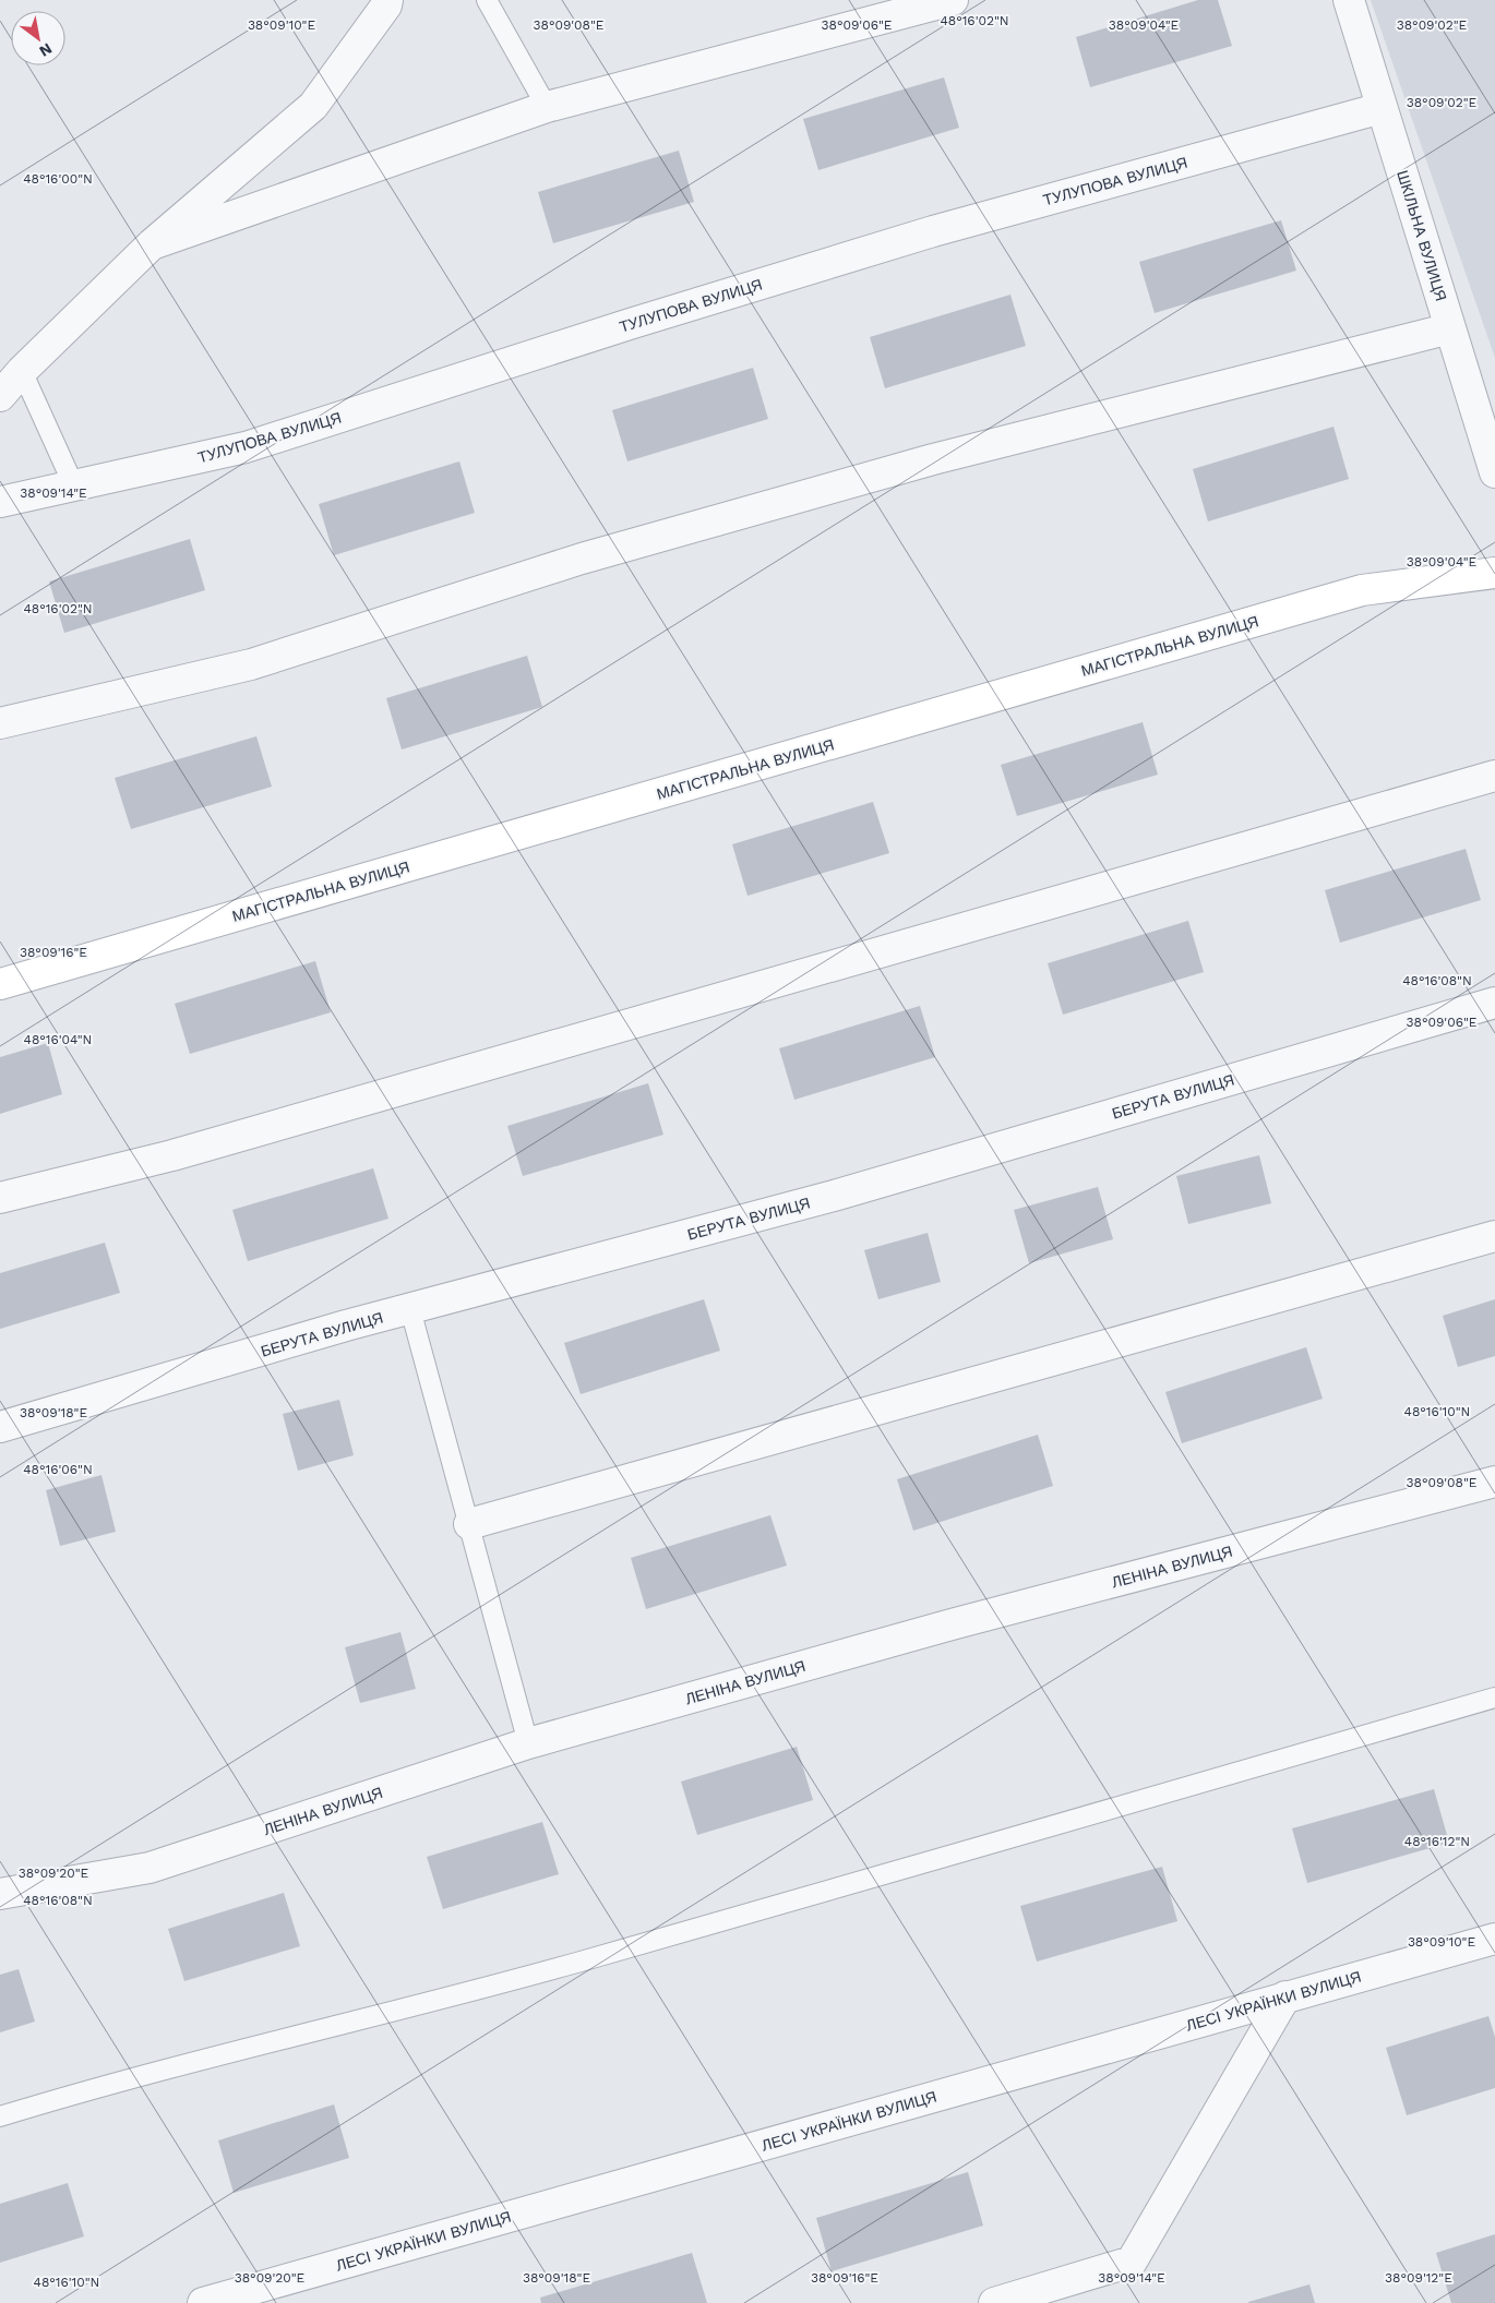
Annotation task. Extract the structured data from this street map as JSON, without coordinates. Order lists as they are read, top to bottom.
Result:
{
  "streets": {
    "main road": ["МАГІСТРАЛЬНА ВУЛИЦЯ"],
    "street": [
      "ТУЛУПОВА ВУЛИЦЯ",
      "ШКІЛЬНА ВУЛИЦЯ",
      "БЕРУТА ВУЛИЦЯ",
      "ЛЕНІНА ВУЛИЦЯ",
      "ЛЕСІ УКРАЇНКИ ВУЛИЦЯ"
    ]
  },
  "crossings": [
    ["ТУЛУПОВА ВУЛИЦЯ", "ШКІЛЬНА ВУЛИЦЯ"]
  ],
  "north": "bottom right",
  "coordinates": [
    "48°16'02\"N",
    "38°09'02\"E",
    "38°09'10\"E",
    "38°09'08\"E",
    "38°09'06\"E",
    "38°09'04\"E",
    "48°16'00\"N",
    "38°09'14\"E",
    "38°09'16\"E",
    "48°16'08\"N",
    "48°16'04\"N",
    "48°16'10\"N",
    "38°09'18\"E",
    "48°16'06\"N",
    "48°16'12\"N",
    "38°09'20\"E",
    "38°09'12\"E"
  ]
}
